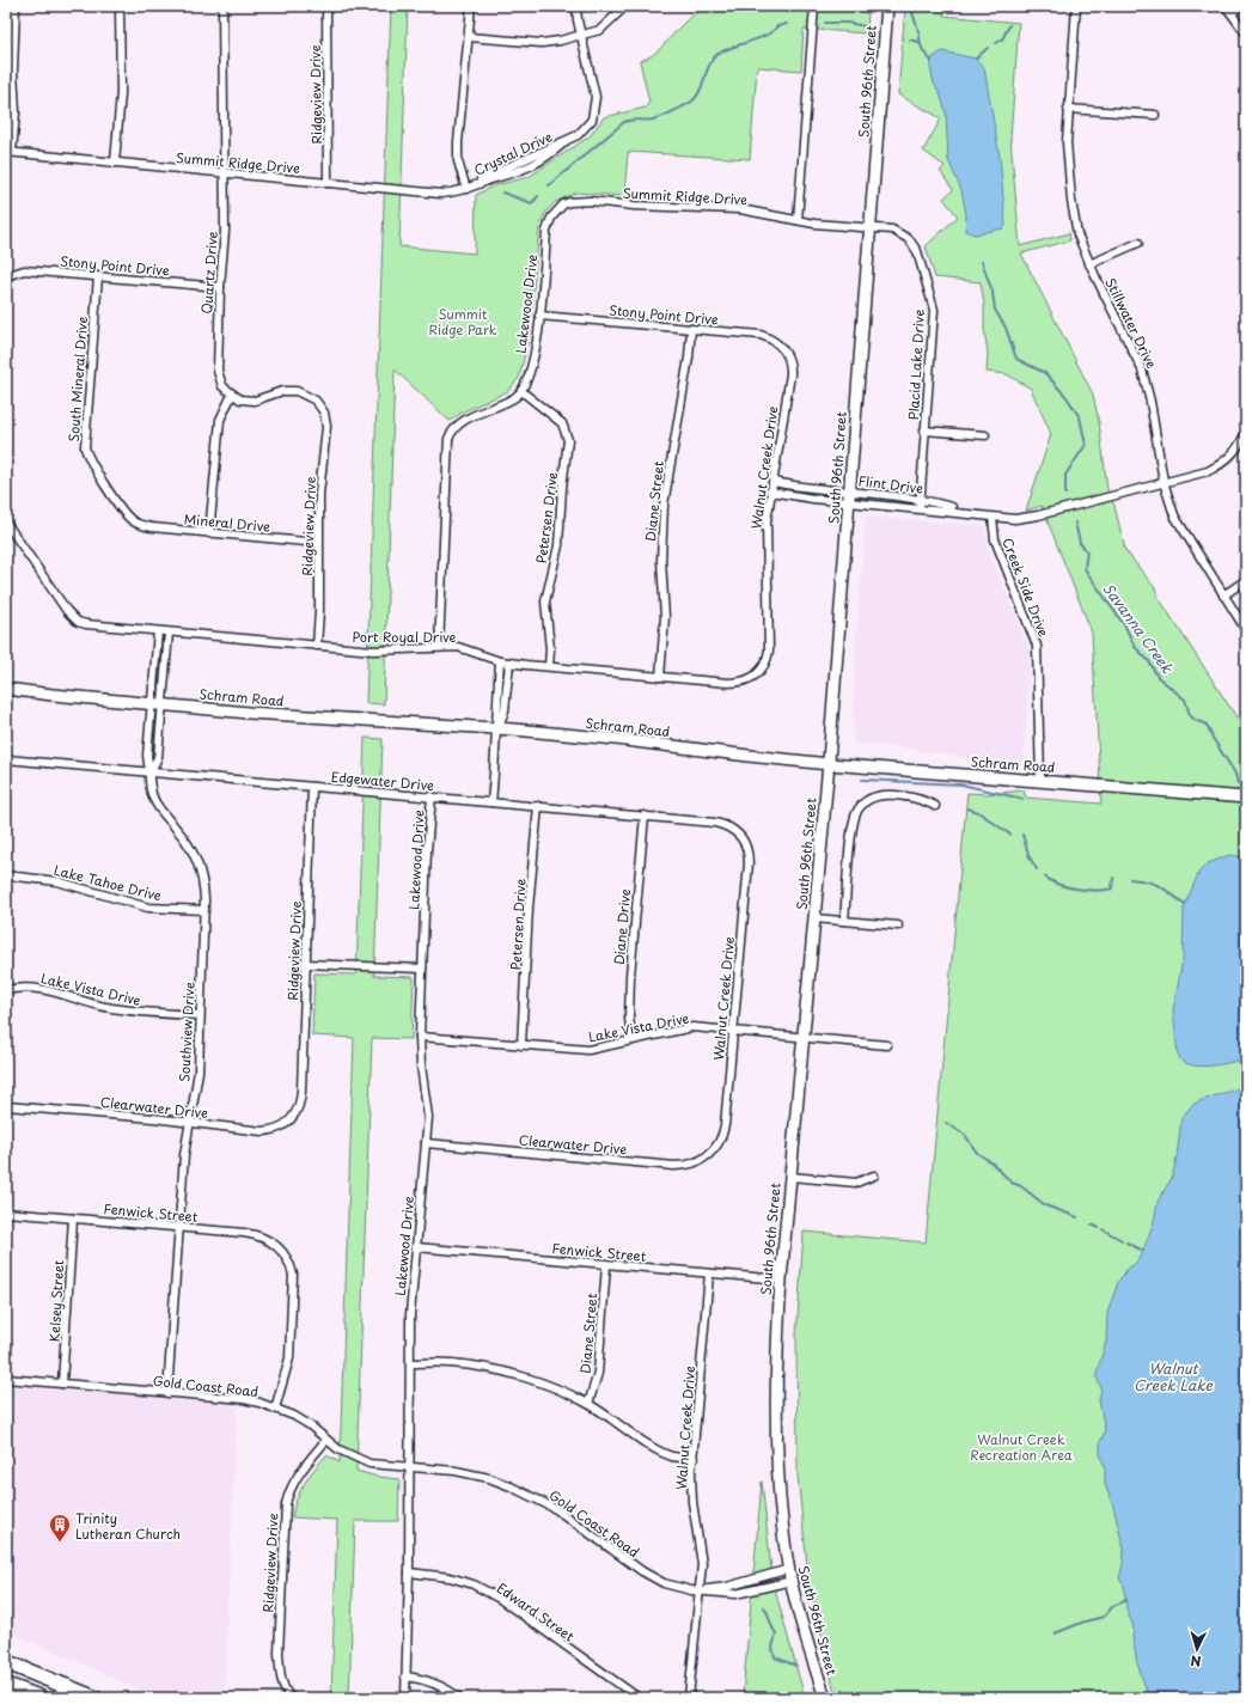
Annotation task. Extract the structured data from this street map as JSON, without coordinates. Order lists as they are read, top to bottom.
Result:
{
  "streets": {
    "main road": ["South 96th Street", "Schram Road"],
    "street": [
      "Ridgeview Drive",
      "Crystal Drive",
      "Summit Ridge Drive",
      "Stony Point Drive",
      "Quartz Drive",
      "Lakewood Drive",
      "Stillwater Drive",
      "Placid Lake Drive",
      "South Mineral Drive",
      "Walnut Creek Drive",
      "Flint Drive",
      "Diane Street",
      "Petersen Drive",
      "Mineral Drive",
      "Creek Side Drive",
      "Port Royal Drive",
      "Edgewater Drive",
      "Lake Tahoe Drive",
      "Diane Drive",
      "Lake Vista Drive",
      "Southview Drive",
      "Clearwater Drive",
      "Fenwick Street",
      "Kelsey Street",
      "Gold Coast Road",
      "Edward Street"
    ]
  },
  "crossings": [
    ["South 96th Street", "Summit Ridge Drive"],
    ["South 96th Street", "Placid Lake Drive"],
    ["South 96th Street", "Flint Drive"],
    ["South 96th Street", "Schram Road"],
    ["South 96th Street", "Lake Vista Drive"],
    ["South 96th Street", "Fenwick Street"],
    ["South 96th Street", "Gold Coast Road"],
    ["Ridgeview Drive", "Summit Ridge Drive"],
    ["Ridgeview Drive", "Quartz Drive"],
    ["Ridgeview Drive", "Mineral Drive"],
    ["Ridgeview Drive", "Port Royal Drive"],
    ["Ridgeview Drive", "Edgewater Drive"],
    ["Ridgeview Drive", "Clearwater Drive"],
    ["Ridgeview Drive", "Gold Coast Road"],
    ["Crystal Drive", "Summit Ridge Drive"],
    ["Summit Ridge Drive", "Quartz Drive"],
    ["Summit Ridge Drive", "Lakewood Drive"],
    ["Summit Ridge Drive", "Placid Lake Drive"],
    ["Stony Point Drive", "Quartz Drive"],
    ["Stony Point Drive", "Lakewood Drive"],
    ["Stony Point Drive", "South Mineral Drive"],
    ["Stony Point Drive", "Walnut Creek Drive"],
    ["Stony Point Drive", "Diane Street"],
    ["Lakewood Drive", "Petersen Drive"],
    ["Lakewood Drive", "Edgewater Drive"],
    ["Lakewood Drive", "Lake Vista Drive"],
    ["Lakewood Drive", "Clearwater Drive"],
    ["Lakewood Drive", "Fenwick Street"],
    ["Lakewood Drive", "Gold Coast Road"],
    ["Lakewood Drive", "Edward Street"],
    ["Stillwater Drive", "Flint Drive"],
    ["Placid Lake Drive", "Flint Drive"],
    ["South Mineral Drive", "Mineral Drive"],
    ["Walnut Creek Drive", "Flint Drive"],
    ["Walnut Creek Drive", "Port Royal Drive"],
    ["Walnut Creek Drive", "Edgewater Drive"],
    ["Walnut Creek Drive", "Lake Vista Drive"],
    ["Walnut Creek Drive", "Clearwater Drive"],
    ["Walnut Creek Drive", "Fenwick Street"],
    ["Walnut Creek Drive", "Gold Coast Road"],
    ["Flint Drive", "Creek Side Drive"],
    ["Diane Street", "Port Royal Drive"],
    ["Diane Street", "Fenwick Street"],
    ["Petersen Drive", "Port Royal Drive"],
    ["Petersen Drive", "Edgewater Drive"],
    ["Petersen Drive", "Lake Vista Drive"],
    ["Creek Side Drive", "Schram Road"],
    ["Port Royal Drive", "Southview Drive"],
    ["Schram Road", "Southview Drive"],
    ["Edgewater Drive", "Diane Drive"],
    ["Edgewater Drive", "Southview Drive"],
    ["Lake Tahoe Drive", "Southview Drive"],
    ["Diane Drive", "Lake Vista Drive"],
    ["Lake Vista Drive", "Southview Drive"],
    ["Southview Drive", "Clearwater Drive"],
    ["Southview Drive", "Fenwick Street"],
    ["Southview Drive", "Gold Coast Road"],
    ["Fenwick Street", "Kelsey Street"],
    ["Fenwick Street", "Gold Coast Road"],
    ["Kelsey Street", "Gold Coast Road"]
  ],
  "water": ["Savanna Creek", "Walnut Creek Lake"],
  "parks": ["Summit Ridge Park", "Walnut Creek Recreation Area"],
  "places": {
    "building": ["Trinity Lutheran Church"]
  },
  "north": "bottom"
}
